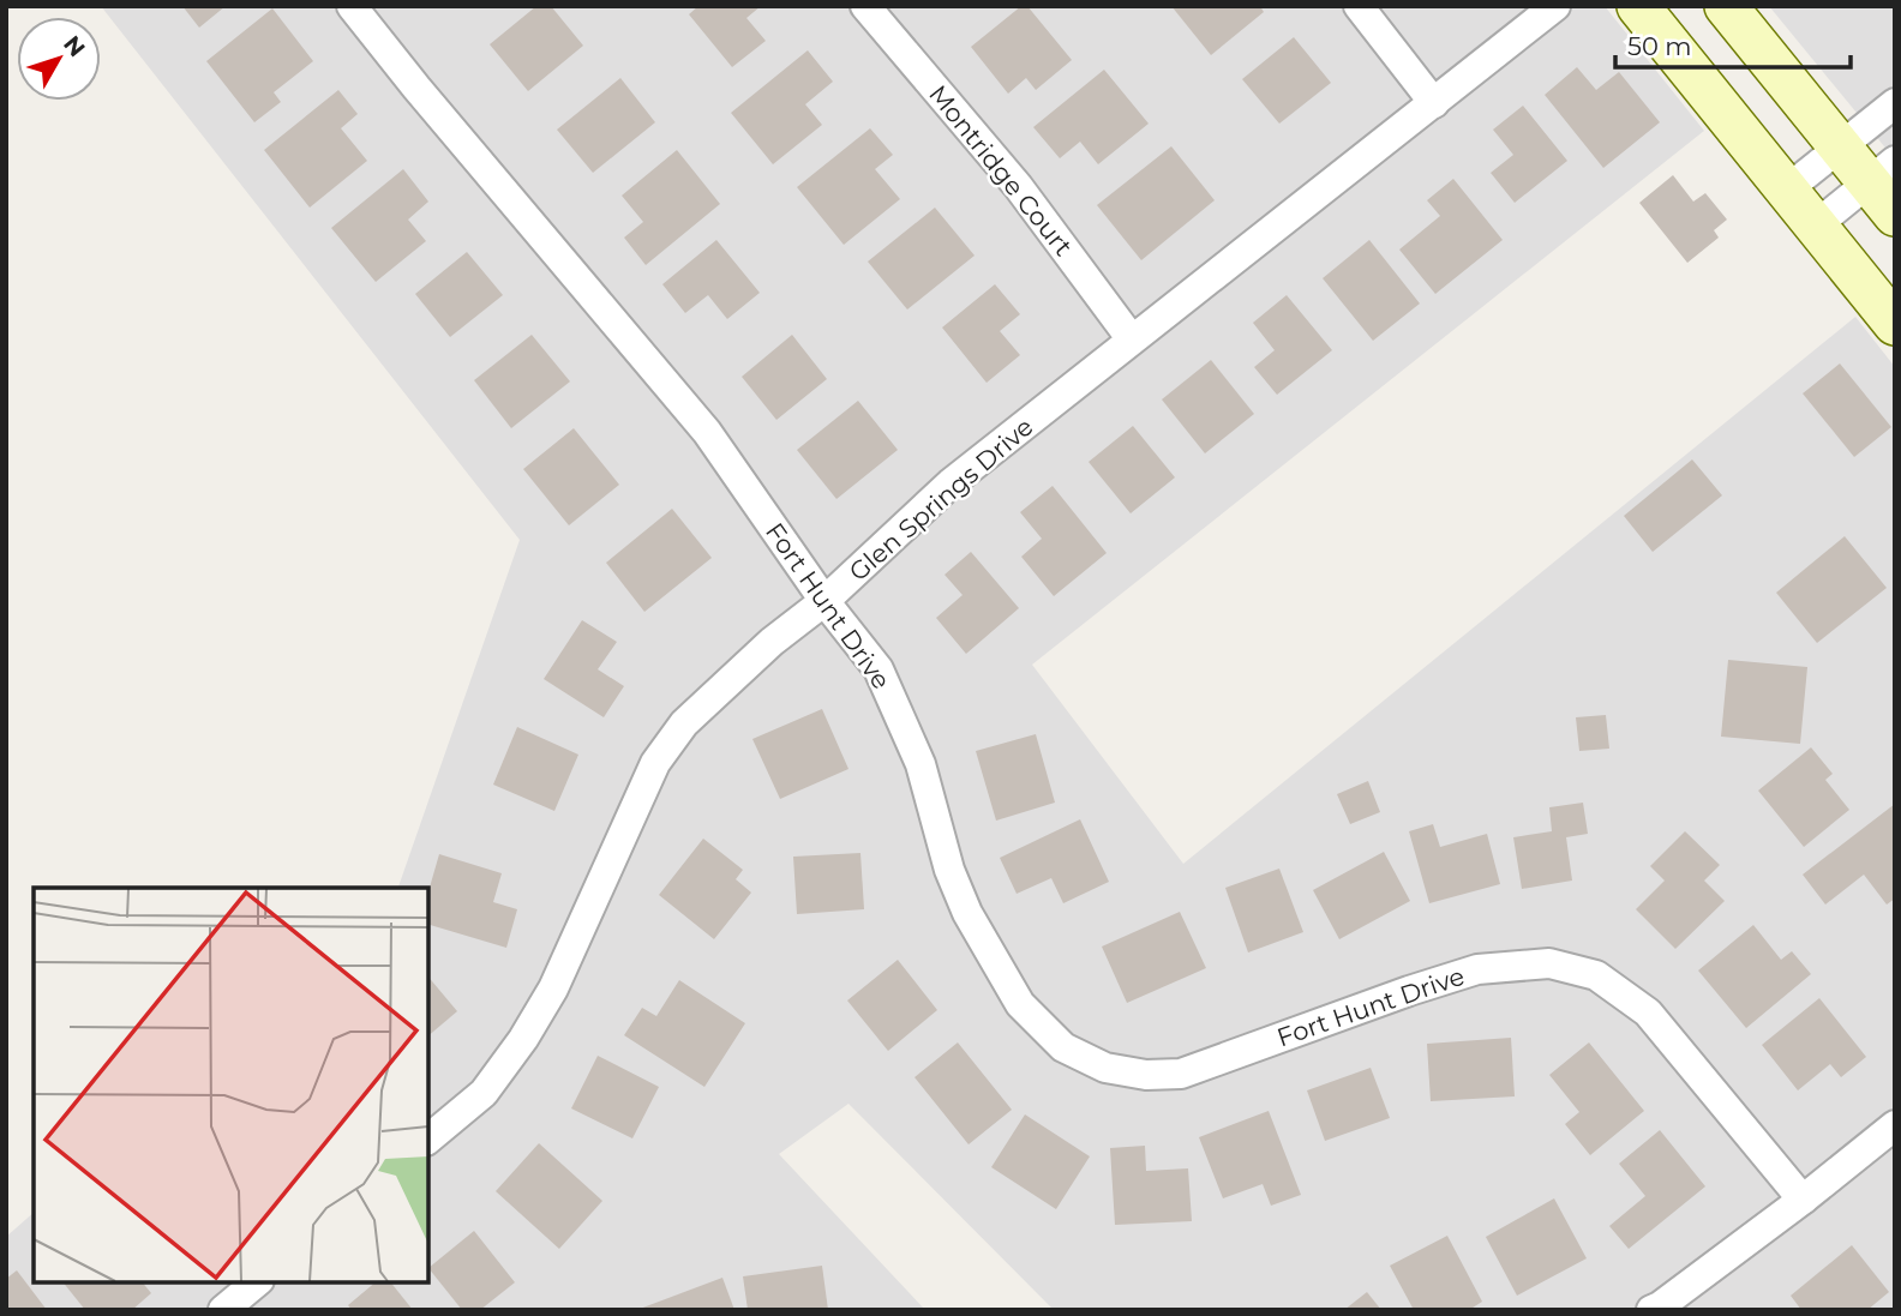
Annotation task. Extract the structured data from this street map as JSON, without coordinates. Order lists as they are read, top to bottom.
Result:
{
  "streets": {
    "street": ["Montridge Court", "Glen Springs Drive", "Fort Hunt Drive"]
  },
  "crossings": [
    ["Montridge Court", "Glen Springs Drive"],
    ["Glen Springs Drive", "Fort Hunt Drive"]
  ],
  "scale_bar": "50 m",
  "north": "top right"
}
